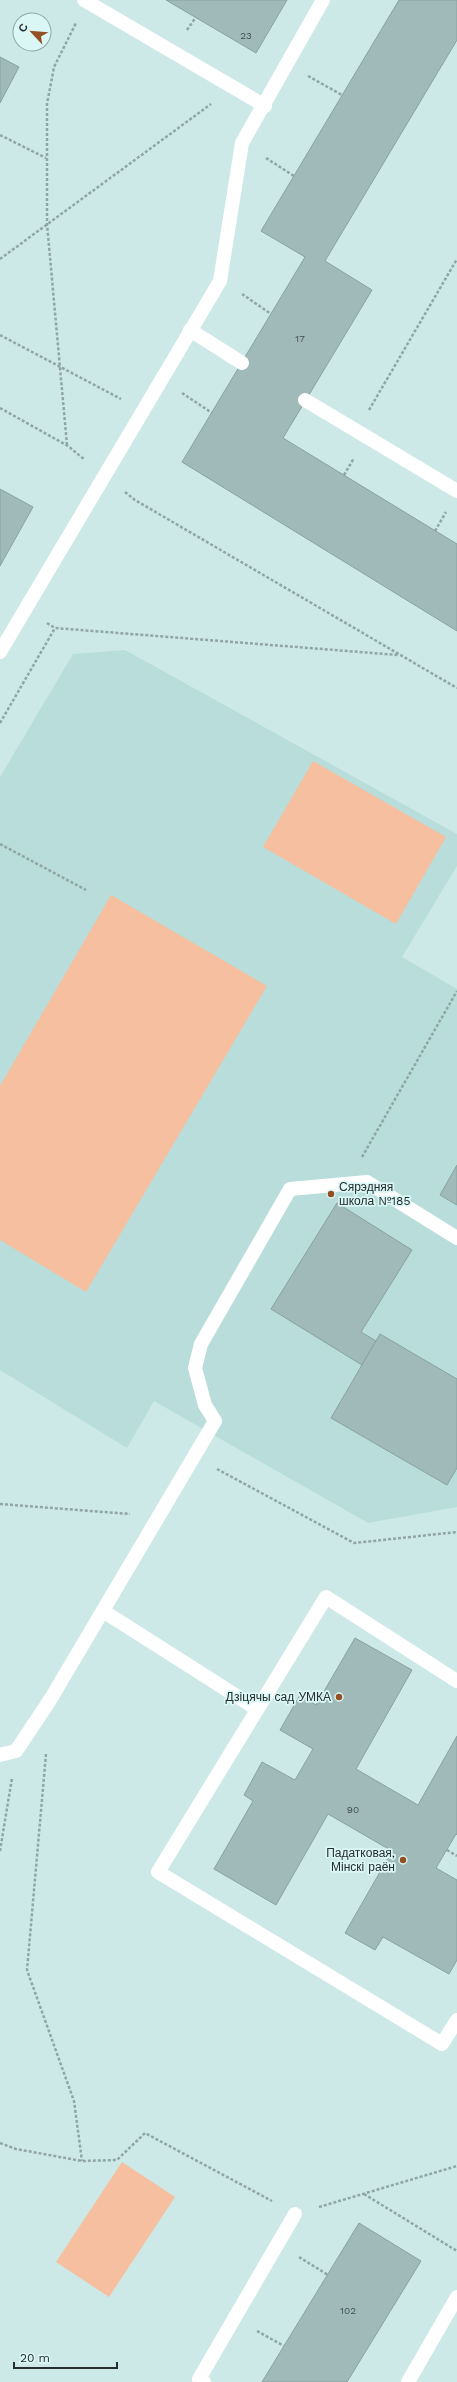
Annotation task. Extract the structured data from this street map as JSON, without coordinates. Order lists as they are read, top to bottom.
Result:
{
  "places": ["Сярэдняя школа №185", "Дзіцячы сад УМКА", "Падатковая, Мінскі раён"],
  "house_numbers": [
    "23",
    "17",
    "90",
    "102"
  ],
  "scale_bar": "20 m",
  "north": "top left"
}
